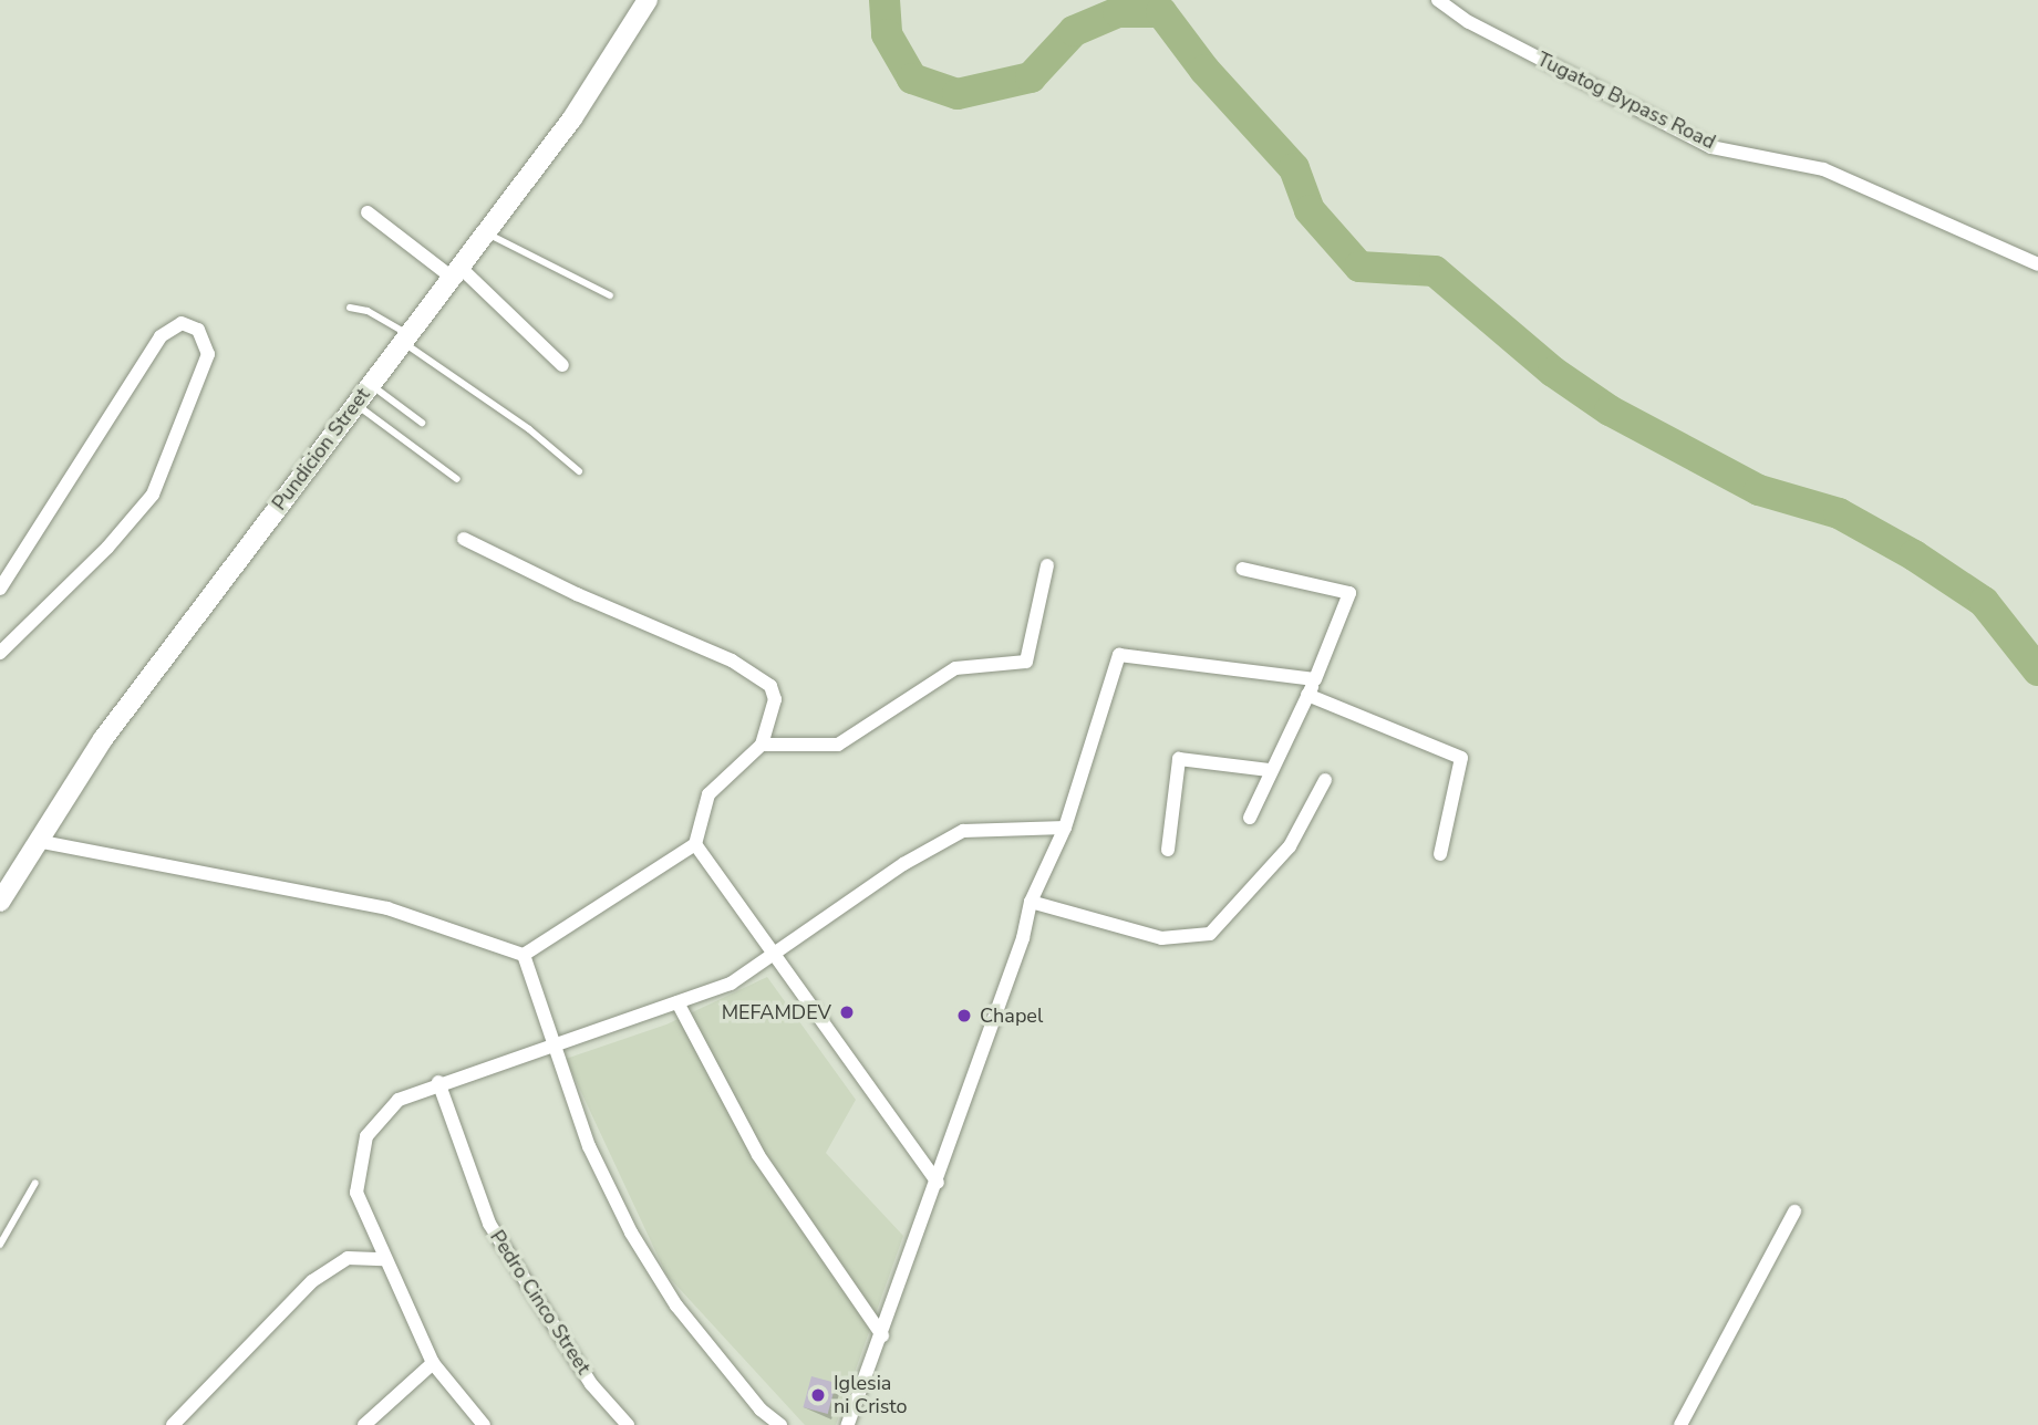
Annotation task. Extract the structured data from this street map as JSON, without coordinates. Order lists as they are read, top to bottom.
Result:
{
  "streets": {
    "main road": ["Pundicion Street"],
    "street": ["Tugatog Bypass Road", "Pedro Cinco Street"]
  },
  "places": ["MEFAMDEV", "Chapel", "Iglesia ni Cristo"]
}
